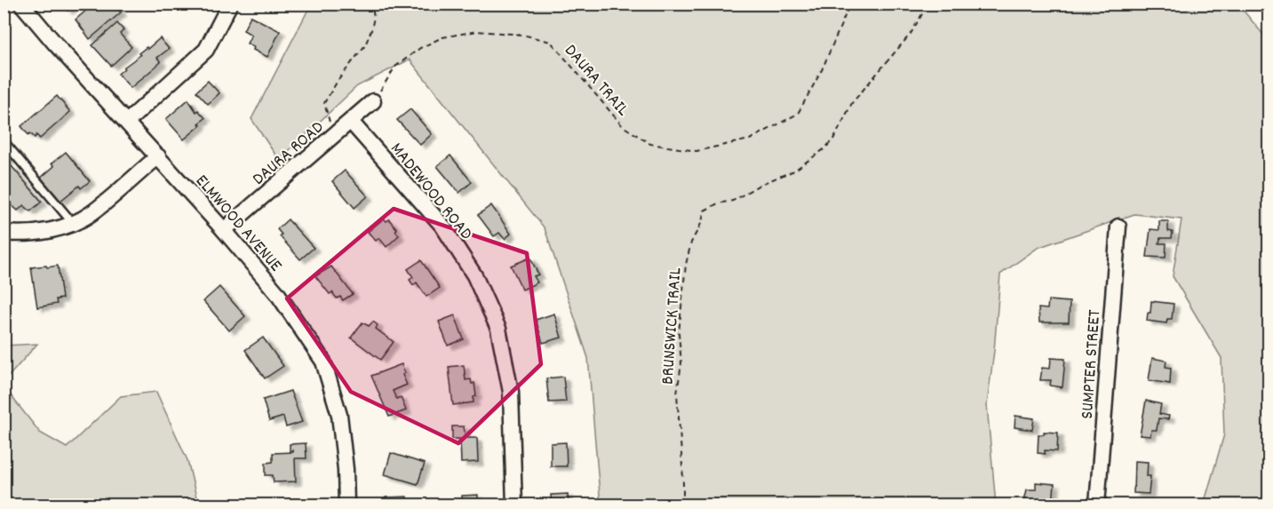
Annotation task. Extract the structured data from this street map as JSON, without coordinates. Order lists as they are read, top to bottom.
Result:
{
  "streets": {
    "street": [
      "DAURA ROAD",
      "MADEWOOD ROAD",
      "ELMWOOD AVENUE",
      "SUMPTER STREET"
    ],
    "path": ["DAURA TRAIL", "BRUNSWICK TRAIL"]
  },
  "crossings": [
    ["DAURA TRAIL", "DAURA ROAD"],
    ["DAURA ROAD", "MADEWOOD ROAD"],
    ["DAURA ROAD", "ELMWOOD AVENUE"]
  ]
}
